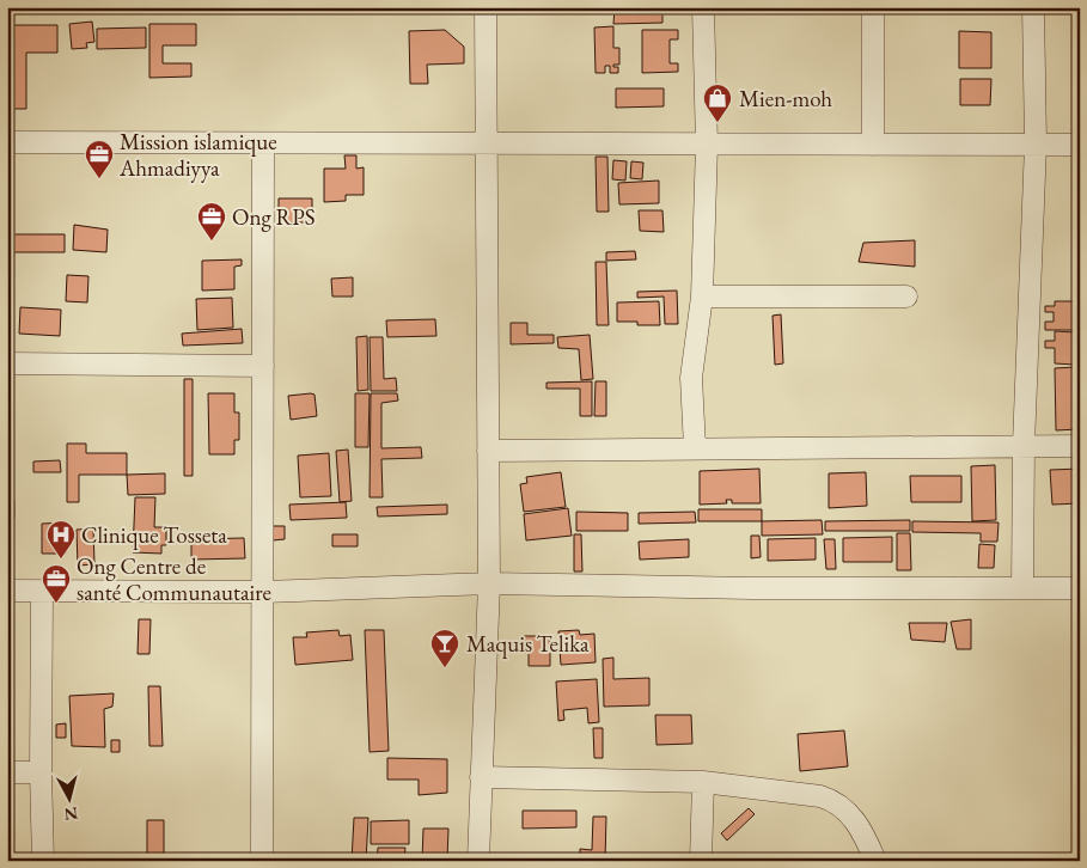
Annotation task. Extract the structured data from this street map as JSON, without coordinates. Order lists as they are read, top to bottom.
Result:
{
  "places": {
    "shop": ["Mien-moh"],
    "office": ["Mission islamique Ahmadiyya", "Ong RPS", "Ong Centre de santé Communautaire"],
    "hospital": ["Clinique Tosseta"],
    "bar": ["Maquis Telika"]
  },
  "north": "bottom"
}
